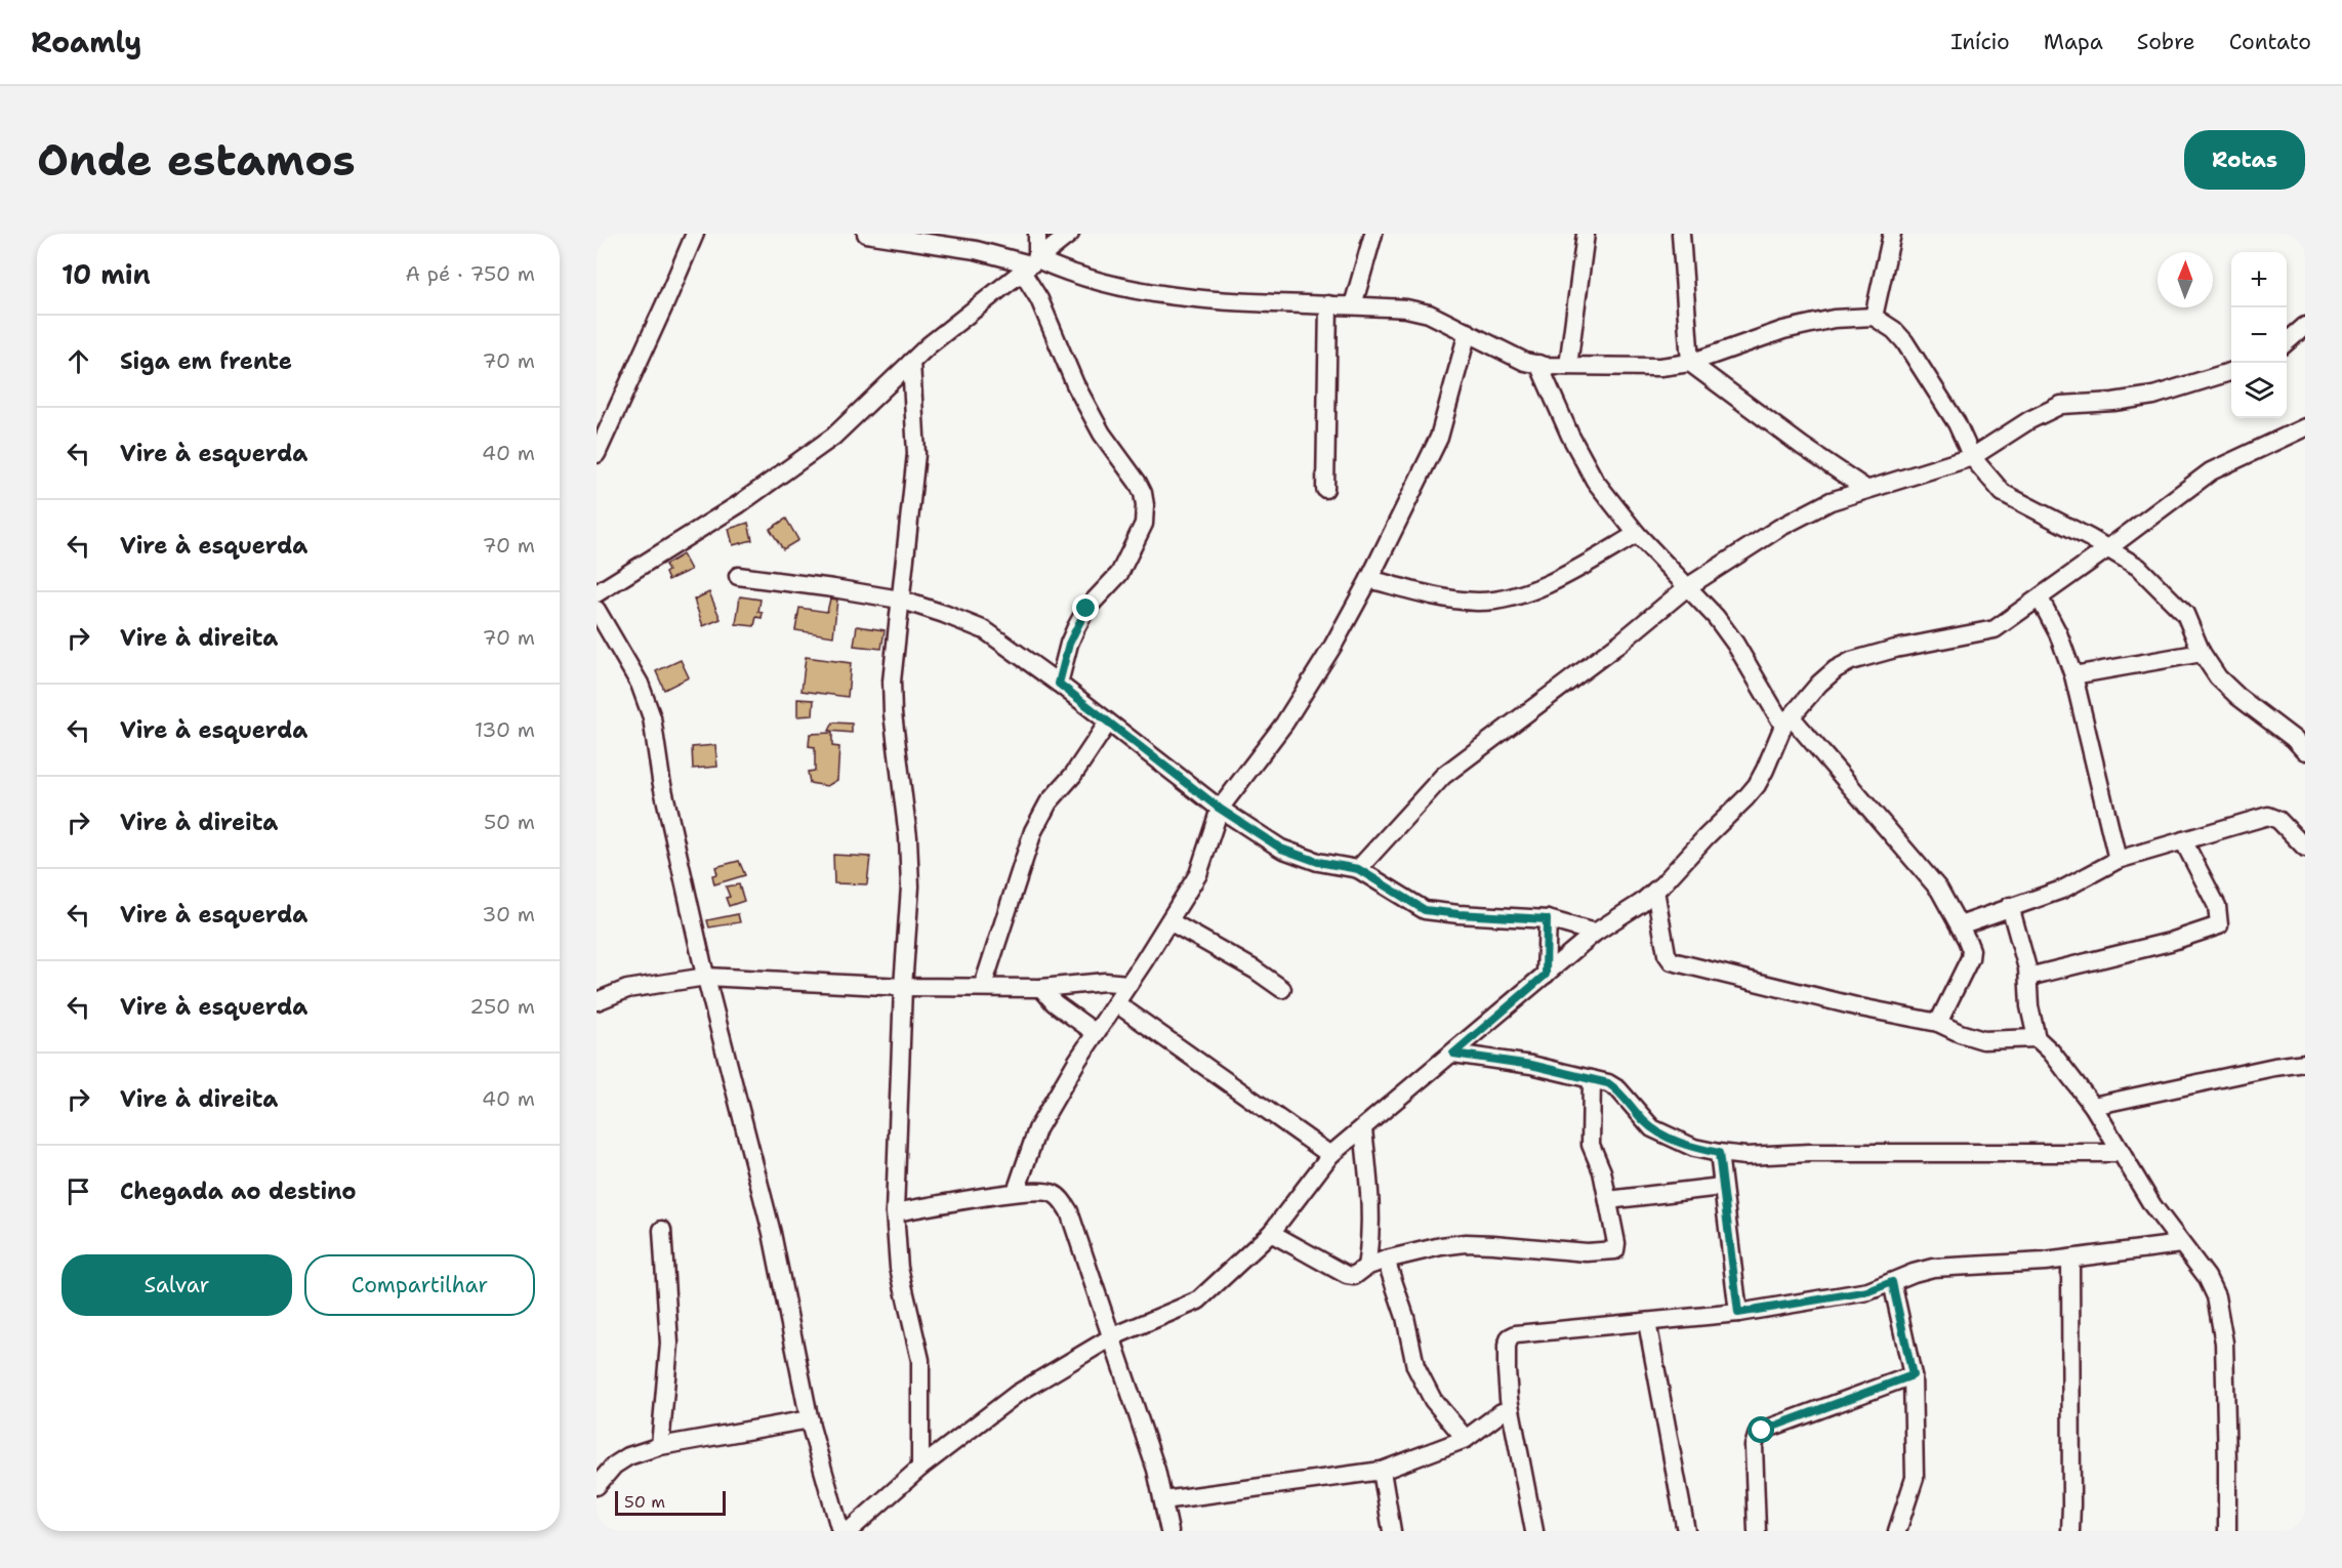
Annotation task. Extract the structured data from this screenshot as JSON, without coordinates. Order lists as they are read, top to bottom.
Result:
{
  "scale_bar": "50 m",
  "north": "top",
  "page": {
    "header": "Roamly",
    "nav": [
      "Início",
      "Mapa",
      "Sobre",
      "Contato"
    ],
    "buttons": [
      "Rotas",
      ["Salvar", "Compartilhar"]
    ],
    "title": "Onde estamos",
    "heading": ["10 min", "A pé · 750 m"],
    "map_buttons": ["+", "−"],
    "list": [
      ["Siga em frente", "70 m"],
      ["Vire à esquerda", "40 m"],
      ["Vire à esquerda", "70 m"],
      ["Vire à direita", "70 m"],
      ["Vire à esquerda", "130 m"],
      ["Vire à direita", "50 m"],
      ["Vire à esquerda", "30 m"],
      ["Vire à esquerda", "250 m"],
      ["Vire à direita", "40 m"],
      "Chegada ao destino"
    ],
    "scale": "50 m"
  }
}
